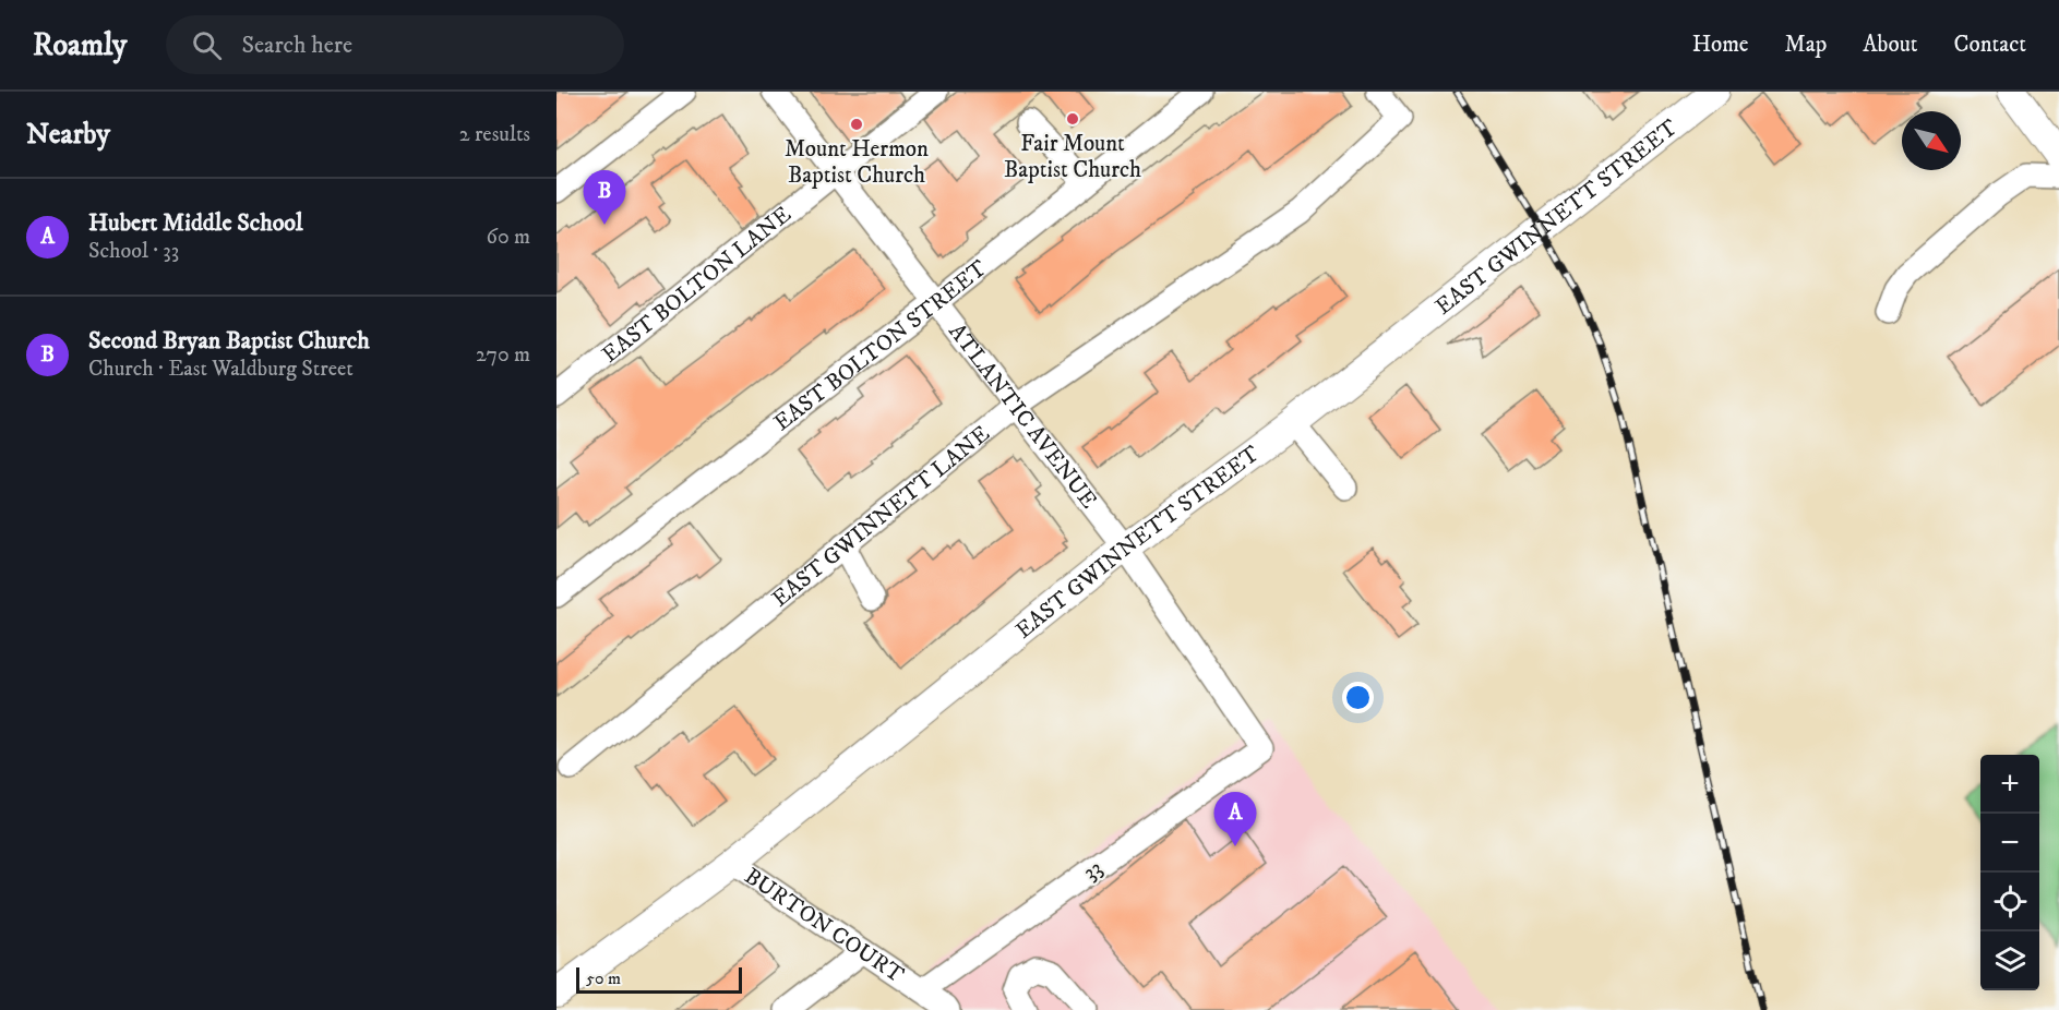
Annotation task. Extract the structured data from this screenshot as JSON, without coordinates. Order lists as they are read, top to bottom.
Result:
{
  "streets": {
    "main road": ["EAST GWINNETT STREET"],
    "street": [
      "EAST BOLTON LANE",
      "EAST BOLTON STREET",
      "ATLANTIC AVENUE",
      "EAST GWINNETT LANE",
      "33",
      "BURTON COURT"
    ]
  },
  "crossings": [
    ["EAST GWINNETT STREET", "ATLANTIC AVENUE"],
    ["EAST GWINNETT STREET", "BURTON COURT"],
    ["EAST BOLTON LANE", "ATLANTIC AVENUE"],
    ["EAST BOLTON STREET", "ATLANTIC AVENUE"],
    ["ATLANTIC AVENUE", "EAST GWINNETT LANE"],
    ["ATLANTIC AVENUE", "33"],
    ["33", "BURTON COURT"]
  ],
  "places": ["Fair Mount Baptist Church", "Mount Hermon Baptist Church"],
  "scale_bar": "50 m",
  "north": "bottom right",
  "page": {
    "header": "Roamly",
    "search": "Search here",
    "nav": [
      "Home",
      "Map",
      "About",
      "Contact"
    ],
    "heading": ["Nearby", "2 results"],
    "pins": ["B", "A"],
    "list": [
      {
        "mark": "A",
        "name": "Hubert Middle School",
        "note": "School · 33",
        "value": "60 m"
      },
      {
        "mark": "B",
        "name": "Second Bryan Baptist Church",
        "note": "Church · East Waldburg Street",
        "value": "270 m"
      }
    ],
    "map_buttons": ["+", "−"],
    "scale": "50 m"
  }
}
